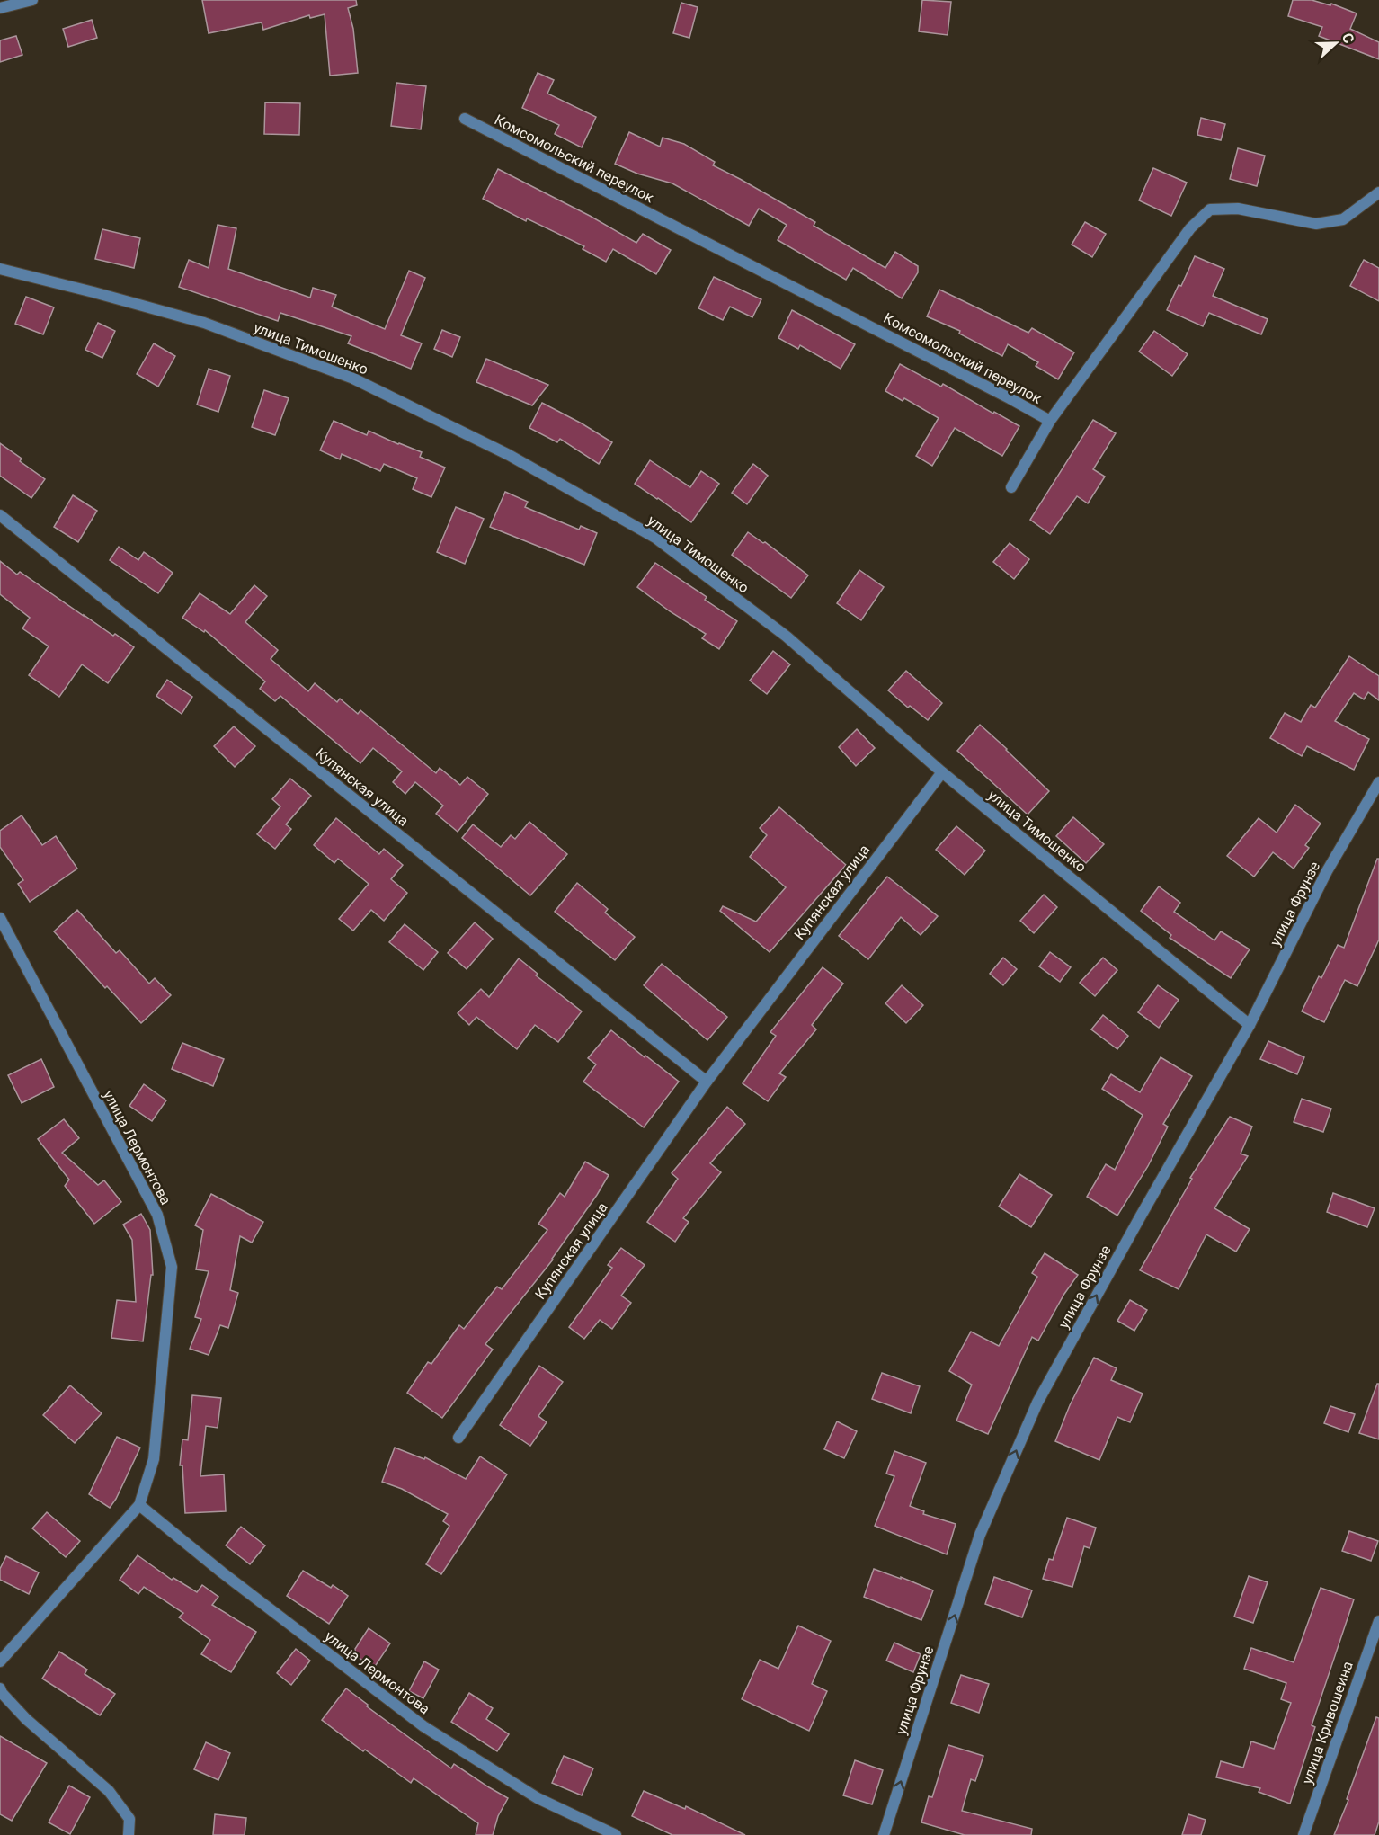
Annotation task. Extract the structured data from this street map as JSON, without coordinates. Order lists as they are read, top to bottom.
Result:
{
  "streets": {
    "street": [
      "Комсомольский переулок",
      "улица Тимошенко",
      "Купянская улица",
      "улица Фрунзе",
      "улица Лермонтова",
      "улица Кривошеина"
    ]
  },
  "crossings": [
    ["улица Тимошенко", "Купянская улица"],
    ["улица Тимошенко", "улица Фрунзе"]
  ],
  "one_way": ["улица Фрунзе"],
  "north": "right"
}
